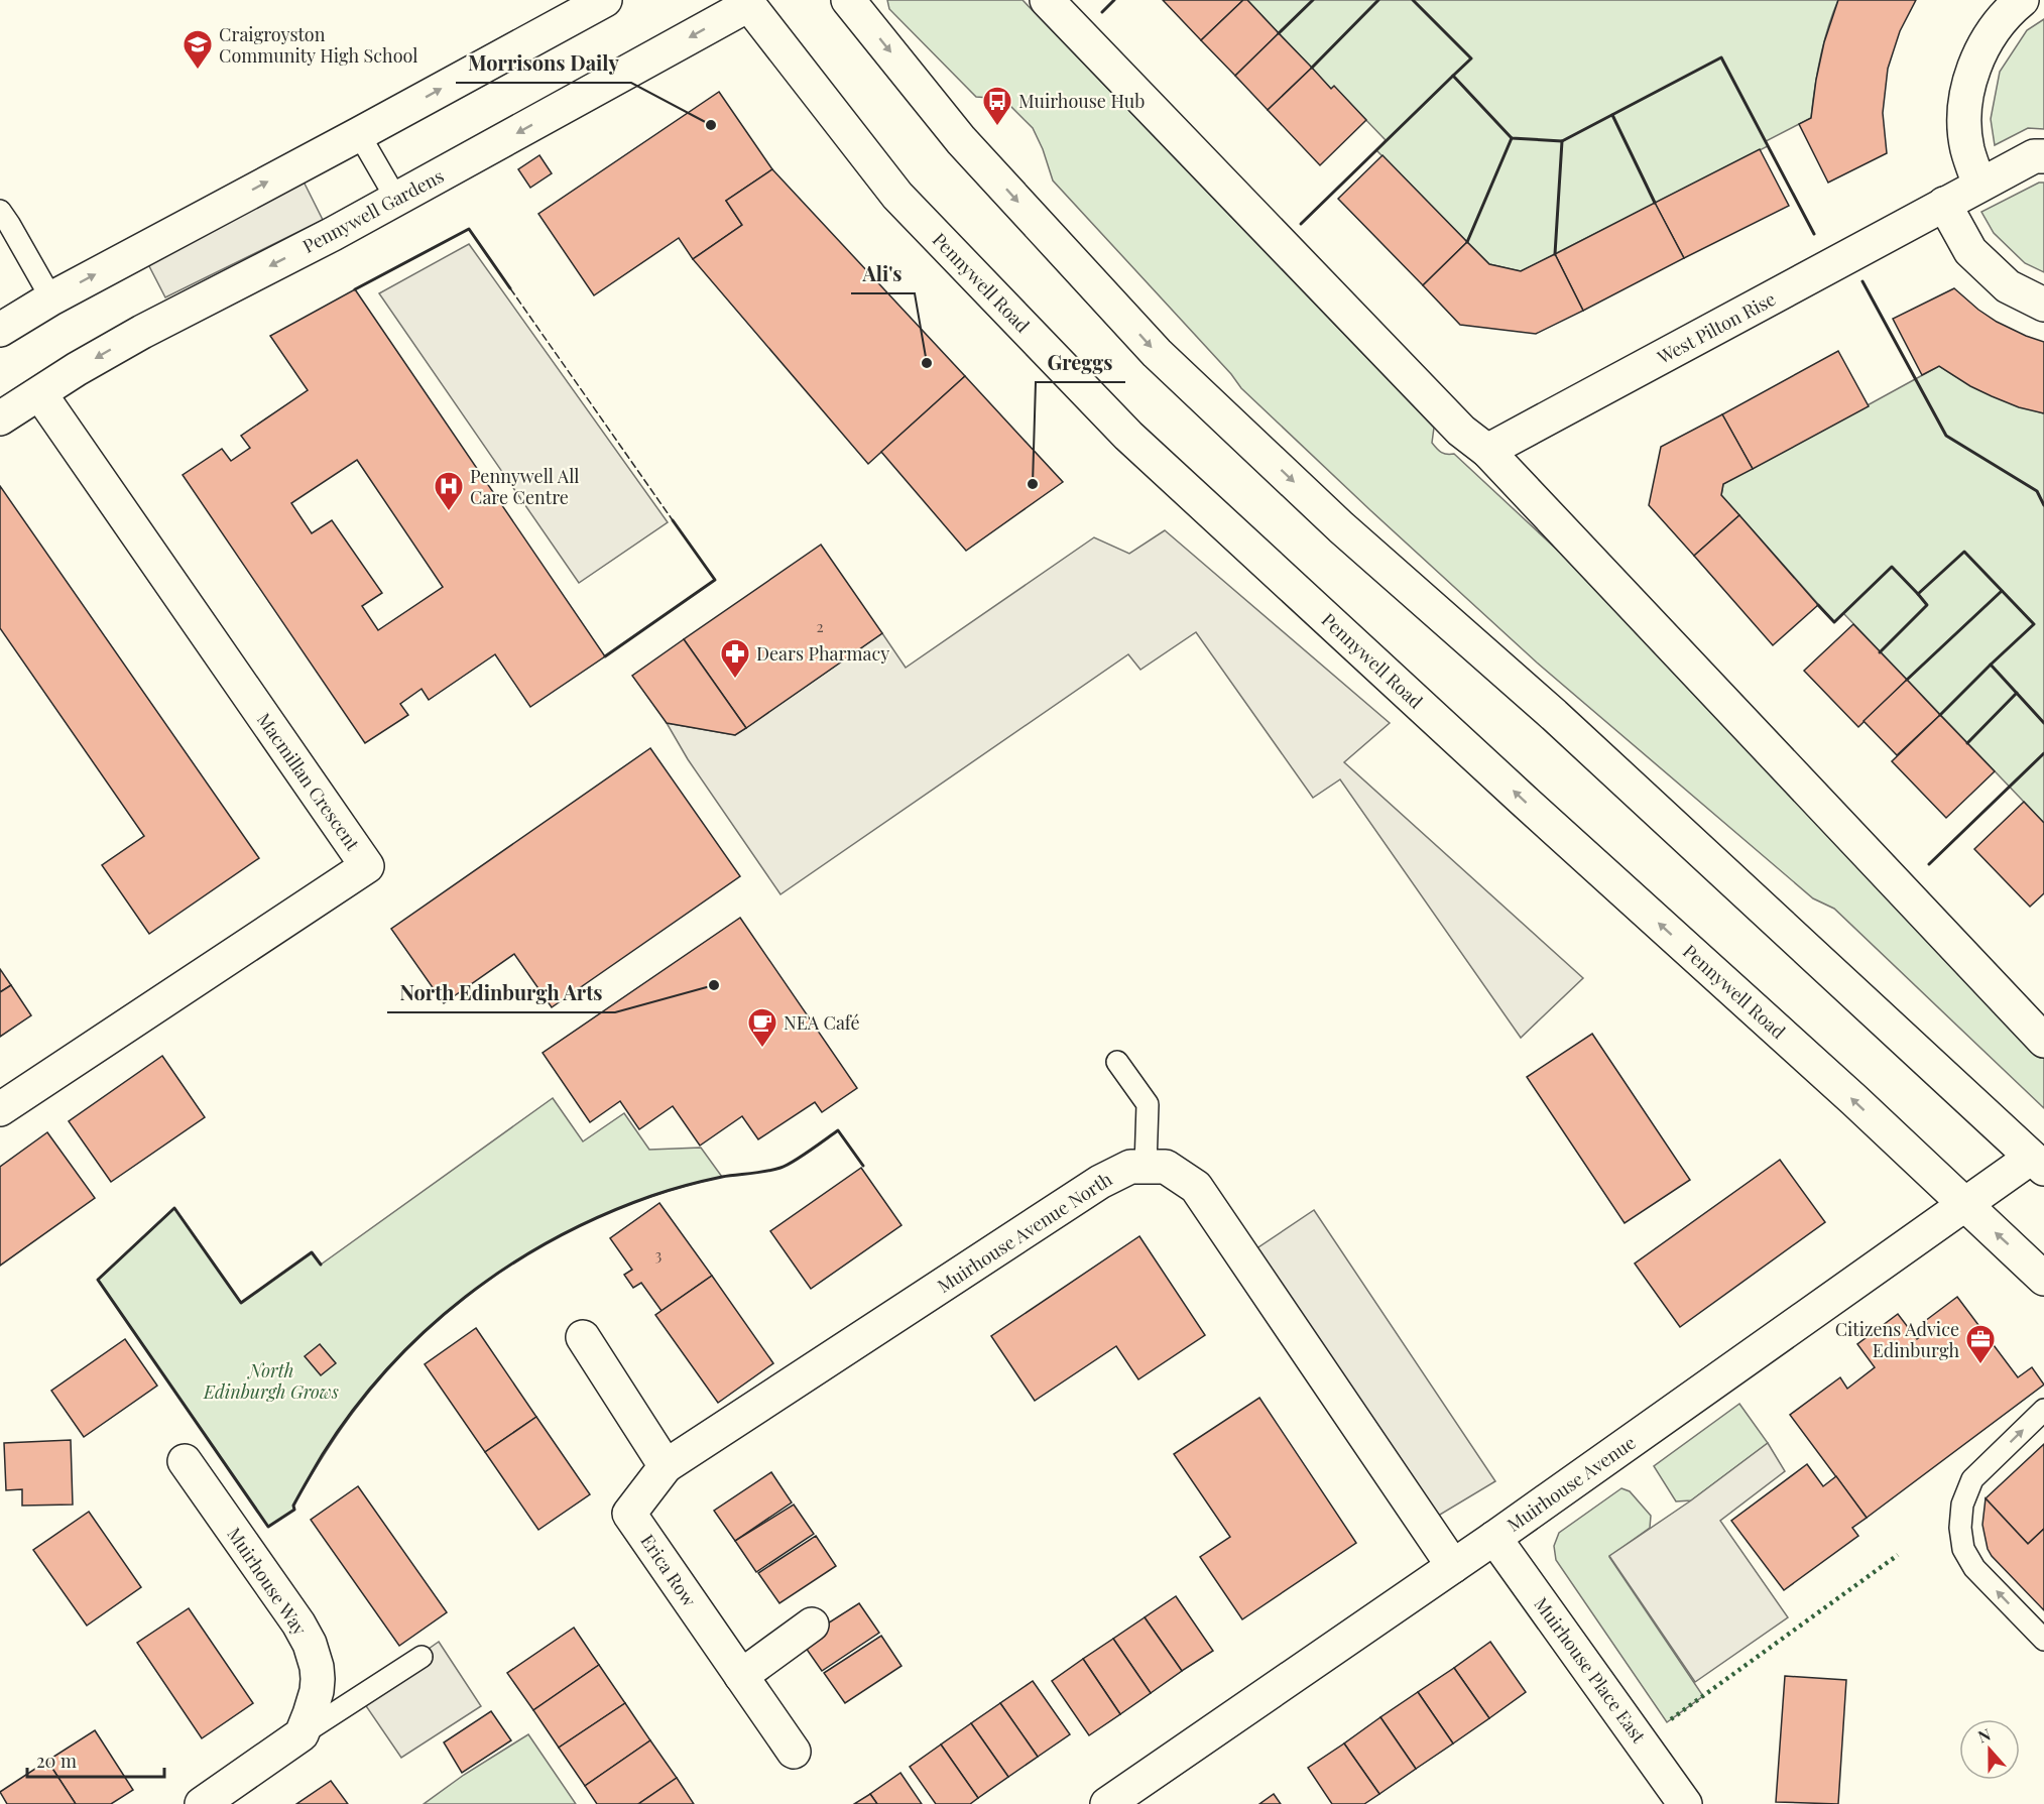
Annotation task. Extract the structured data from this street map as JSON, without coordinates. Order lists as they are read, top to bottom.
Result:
{
  "streets": {
    "street": [
      "Pennywell Gardens",
      "Pennywell Road",
      "West Pilton Rise",
      "Macmillan Crescent",
      "Muirhouse Avenue North",
      "Muirhouse Avenue",
      "Erica Row",
      "Muirhouse Way",
      "Muirhouse Place East"
    ]
  },
  "crossings": [
    ["Pennywell Gardens", "Pennywell Road"],
    ["Pennywell Gardens", "Macmillan Crescent"],
    ["Pennywell Road", "Muirhouse Avenue"],
    ["Muirhouse Avenue North", "Muirhouse Avenue"],
    ["Muirhouse Avenue North", "Erica Row"],
    ["Muirhouse Avenue", "Muirhouse Place East"]
  ],
  "parks": ["North Edinburgh Grows"],
  "places": {
    "school or university": ["Craigroyston Community High School"],
    "other": [
      "Morrisons Daily",
      "Ali's",
      "Greggs",
      "North Edinburgh Arts"
    ],
    "bus stop": ["Muirhouse Hub"],
    "hospital": ["Pennywell All Care Centre"],
    "pharmacy": ["Dears Pharmacy"],
    "cafe": ["NEA Café"],
    "office": ["Citizens Advice Edinburgh"]
  },
  "house_numbers": ["2", "3"],
  "scale_bar": "20 m",
  "north": "top"
}
